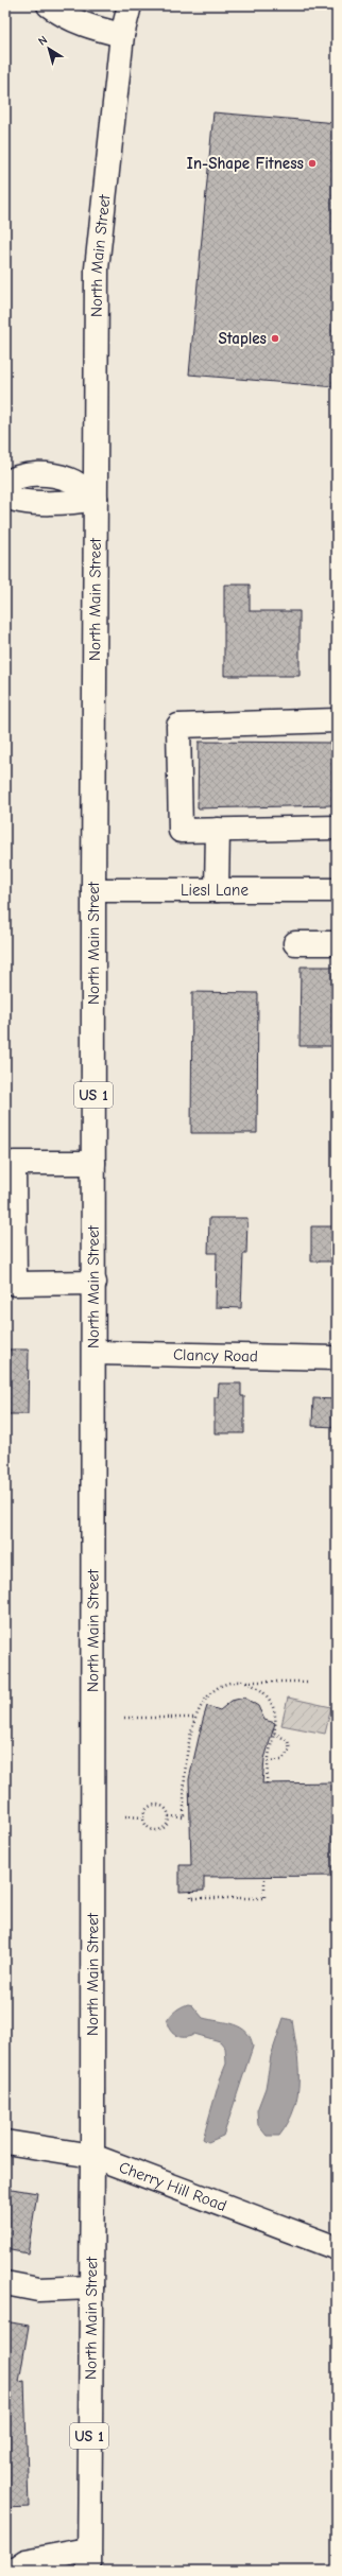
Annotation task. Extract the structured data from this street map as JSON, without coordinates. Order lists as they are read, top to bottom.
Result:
{
  "streets": {
    "main road": [
      "North Main Street",
      "Liesl Lane",
      "US 1",
      "Clancy Road",
      "Cherry Hill Road"
    ]
  },
  "crossings": [
    ["North Main Street", "Liesl Lane"],
    ["North Main Street", "Clancy Road"],
    ["North Main Street", "Cherry Hill Road"]
  ],
  "places": ["In-Shape Fitness", "Staples"],
  "north": "top left"
}
